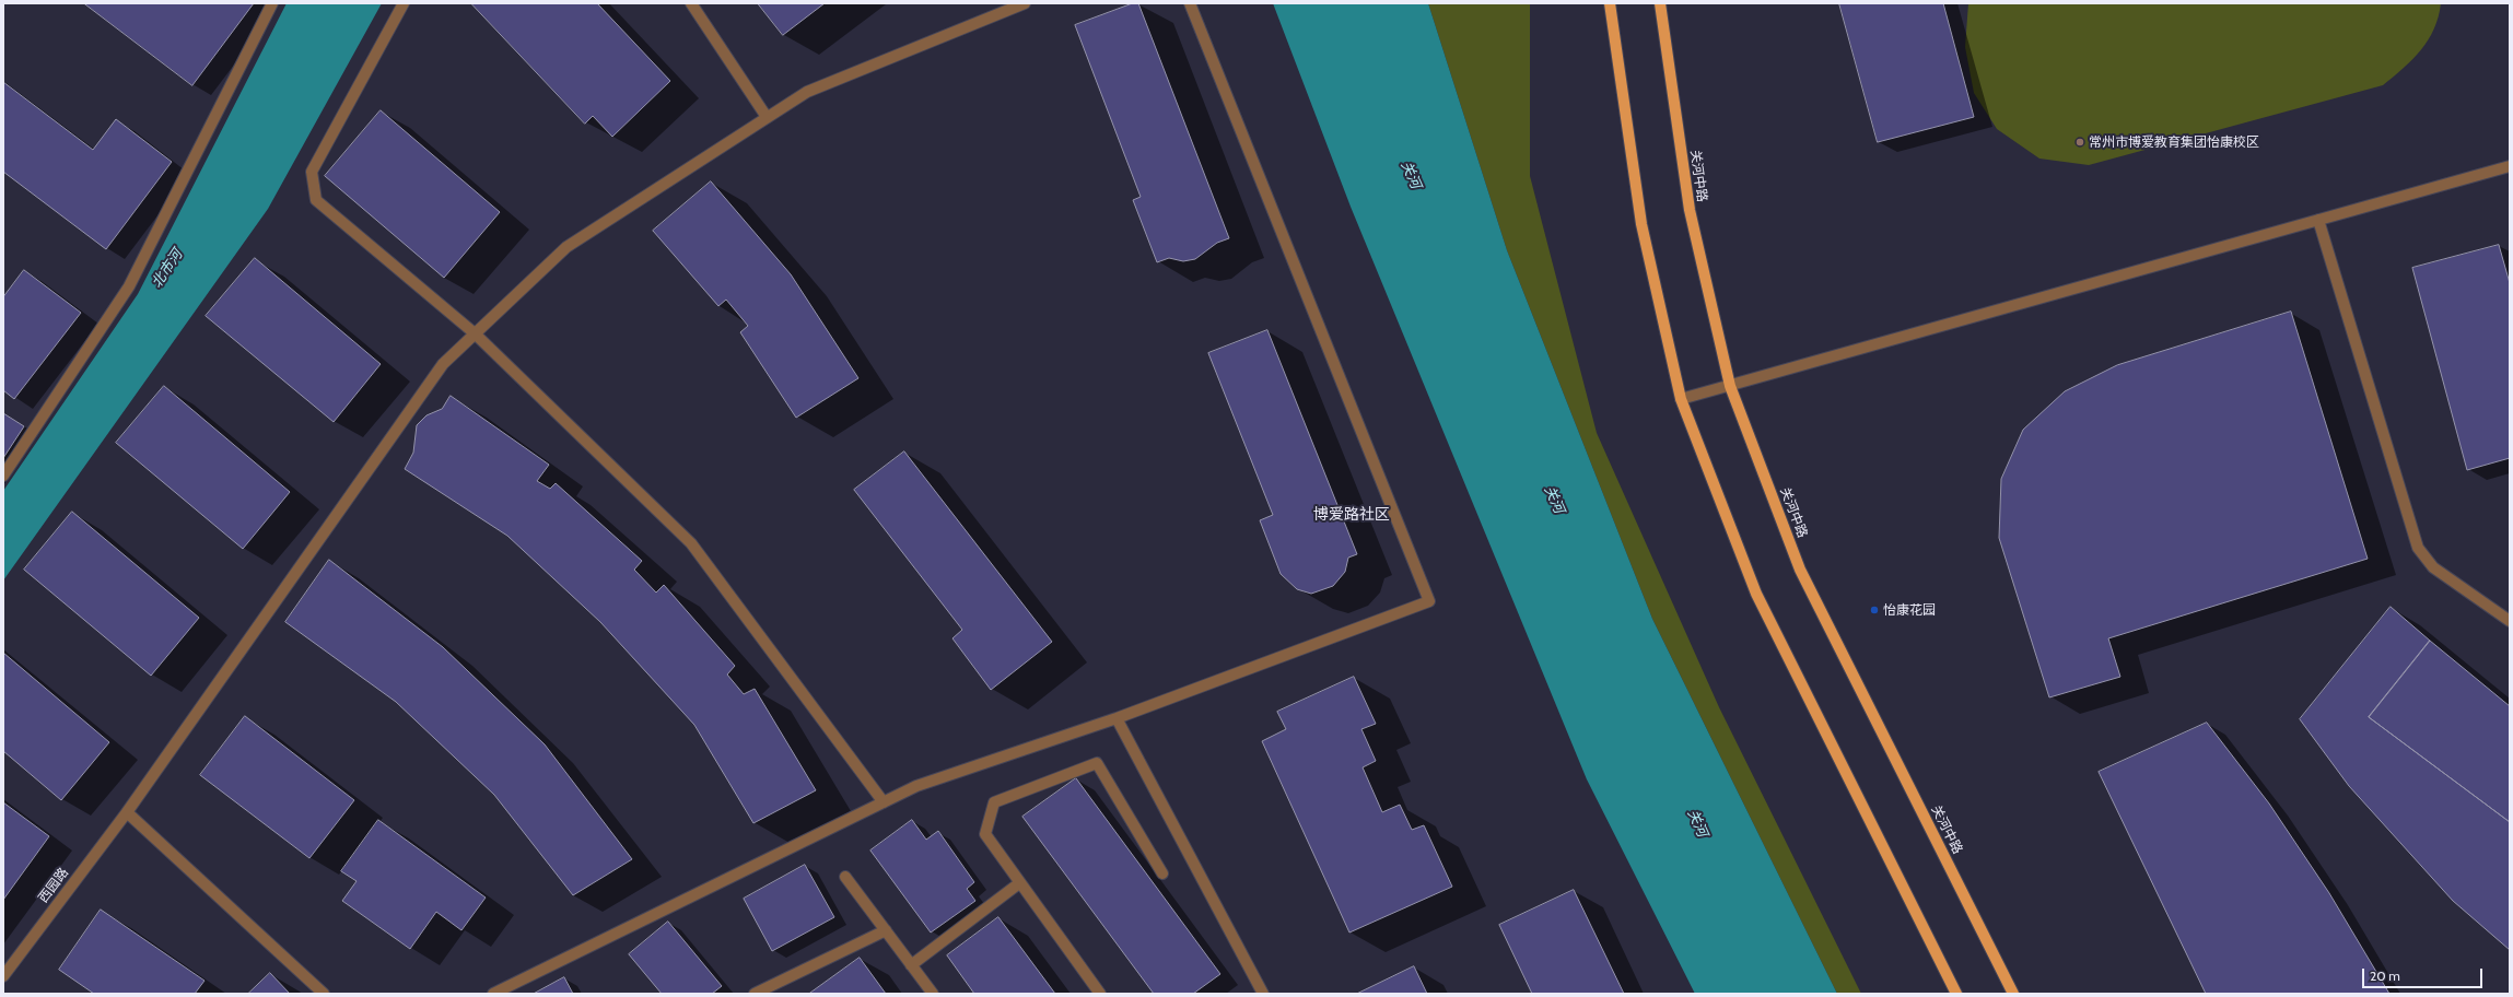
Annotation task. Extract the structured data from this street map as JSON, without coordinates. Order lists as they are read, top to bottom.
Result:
{
  "streets": {
    "main road": ["关河中路"],
    "lane": ["西园路"]
  },
  "districts": ["博爱路社区"],
  "water": ["关河", "北市河"],
  "places": ["常州市博爱教育集团怡康校区", "怡康花园"],
  "scale_bar": "20 m"
}
